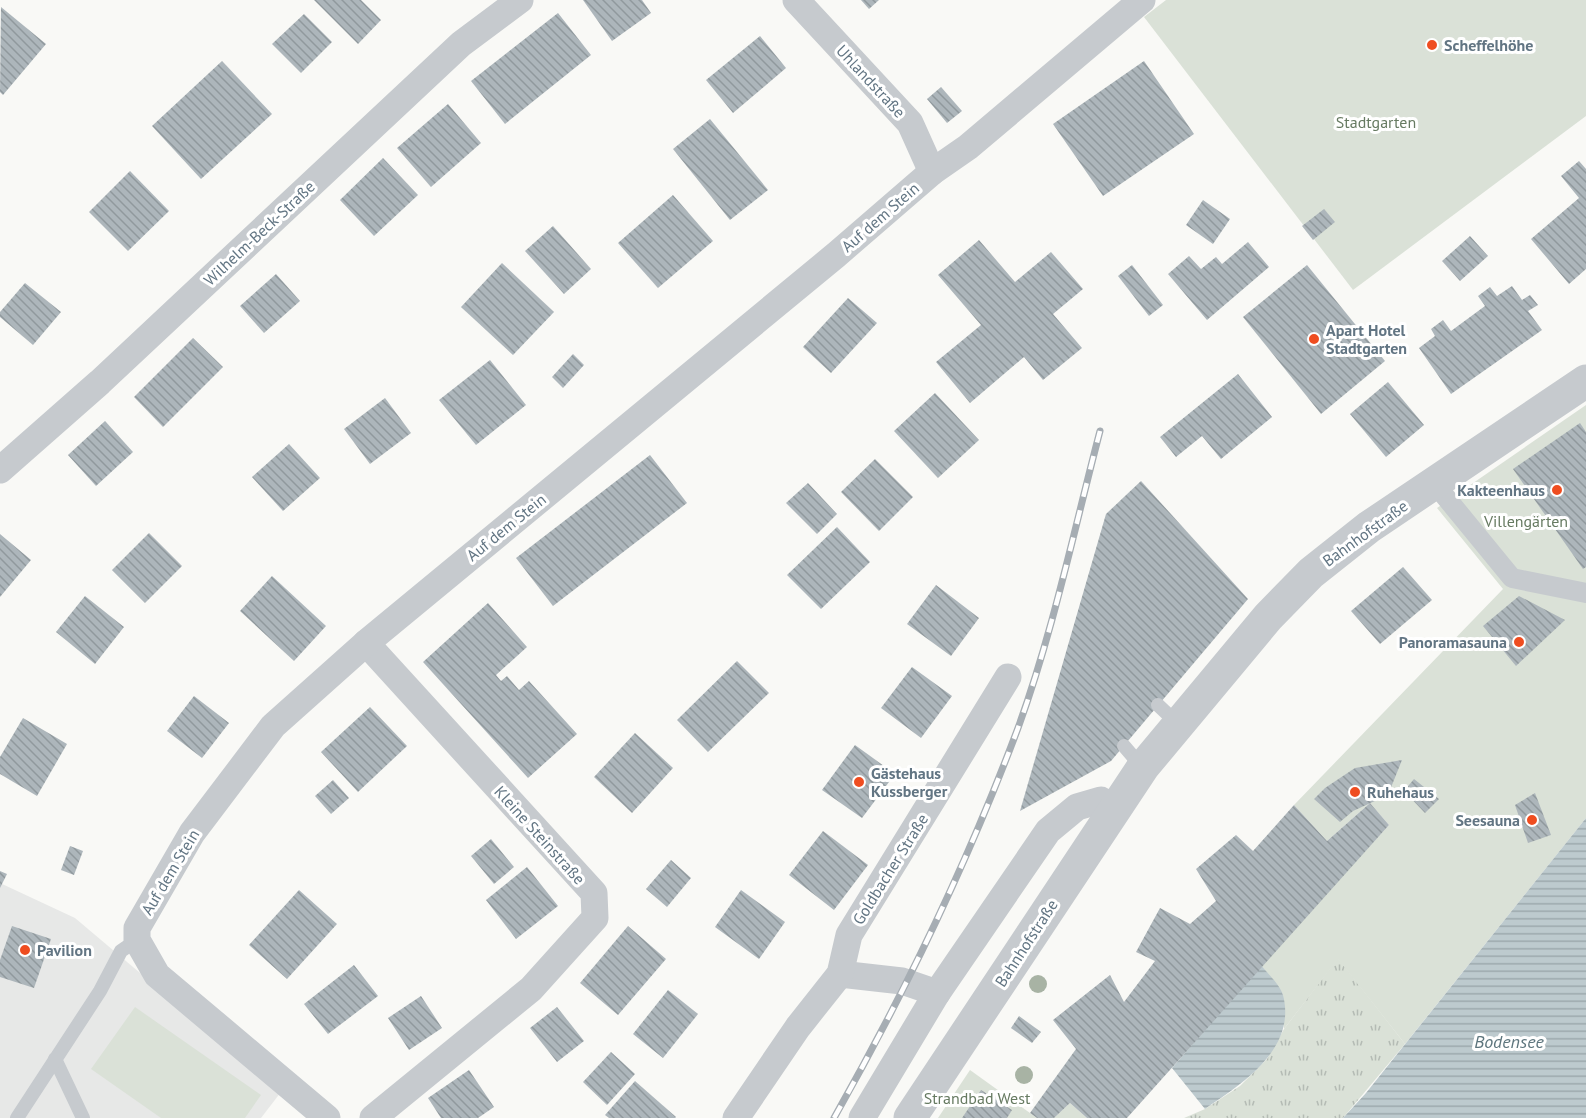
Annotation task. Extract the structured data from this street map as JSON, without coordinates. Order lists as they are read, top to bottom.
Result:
{
  "streets": {
    "street": [
      "Uhlandstraße",
      "Auf dem Stein",
      "Wilhelm-Beck-Straße",
      "Bahnhofstraße",
      "Kleine Steinstraße",
      "Goldbacher Straße"
    ]
  },
  "crossings": [
    ["Uhlandstraße", "Auf dem Stein"],
    ["Auf dem Stein", "Kleine Steinstraße"]
  ],
  "water": ["Bodensee"],
  "parks": ["Stadtgarten", "Villengärten", "Strandbad West"],
  "places": [
    "Scheffelhöhe",
    "Apart Hotel Stadtgarten",
    "Kakteenhaus",
    "Panoramasauna",
    "Gästehaus Kussberger",
    "Ruhehaus",
    "Seesauna",
    "Pavilion"
  ]
}
